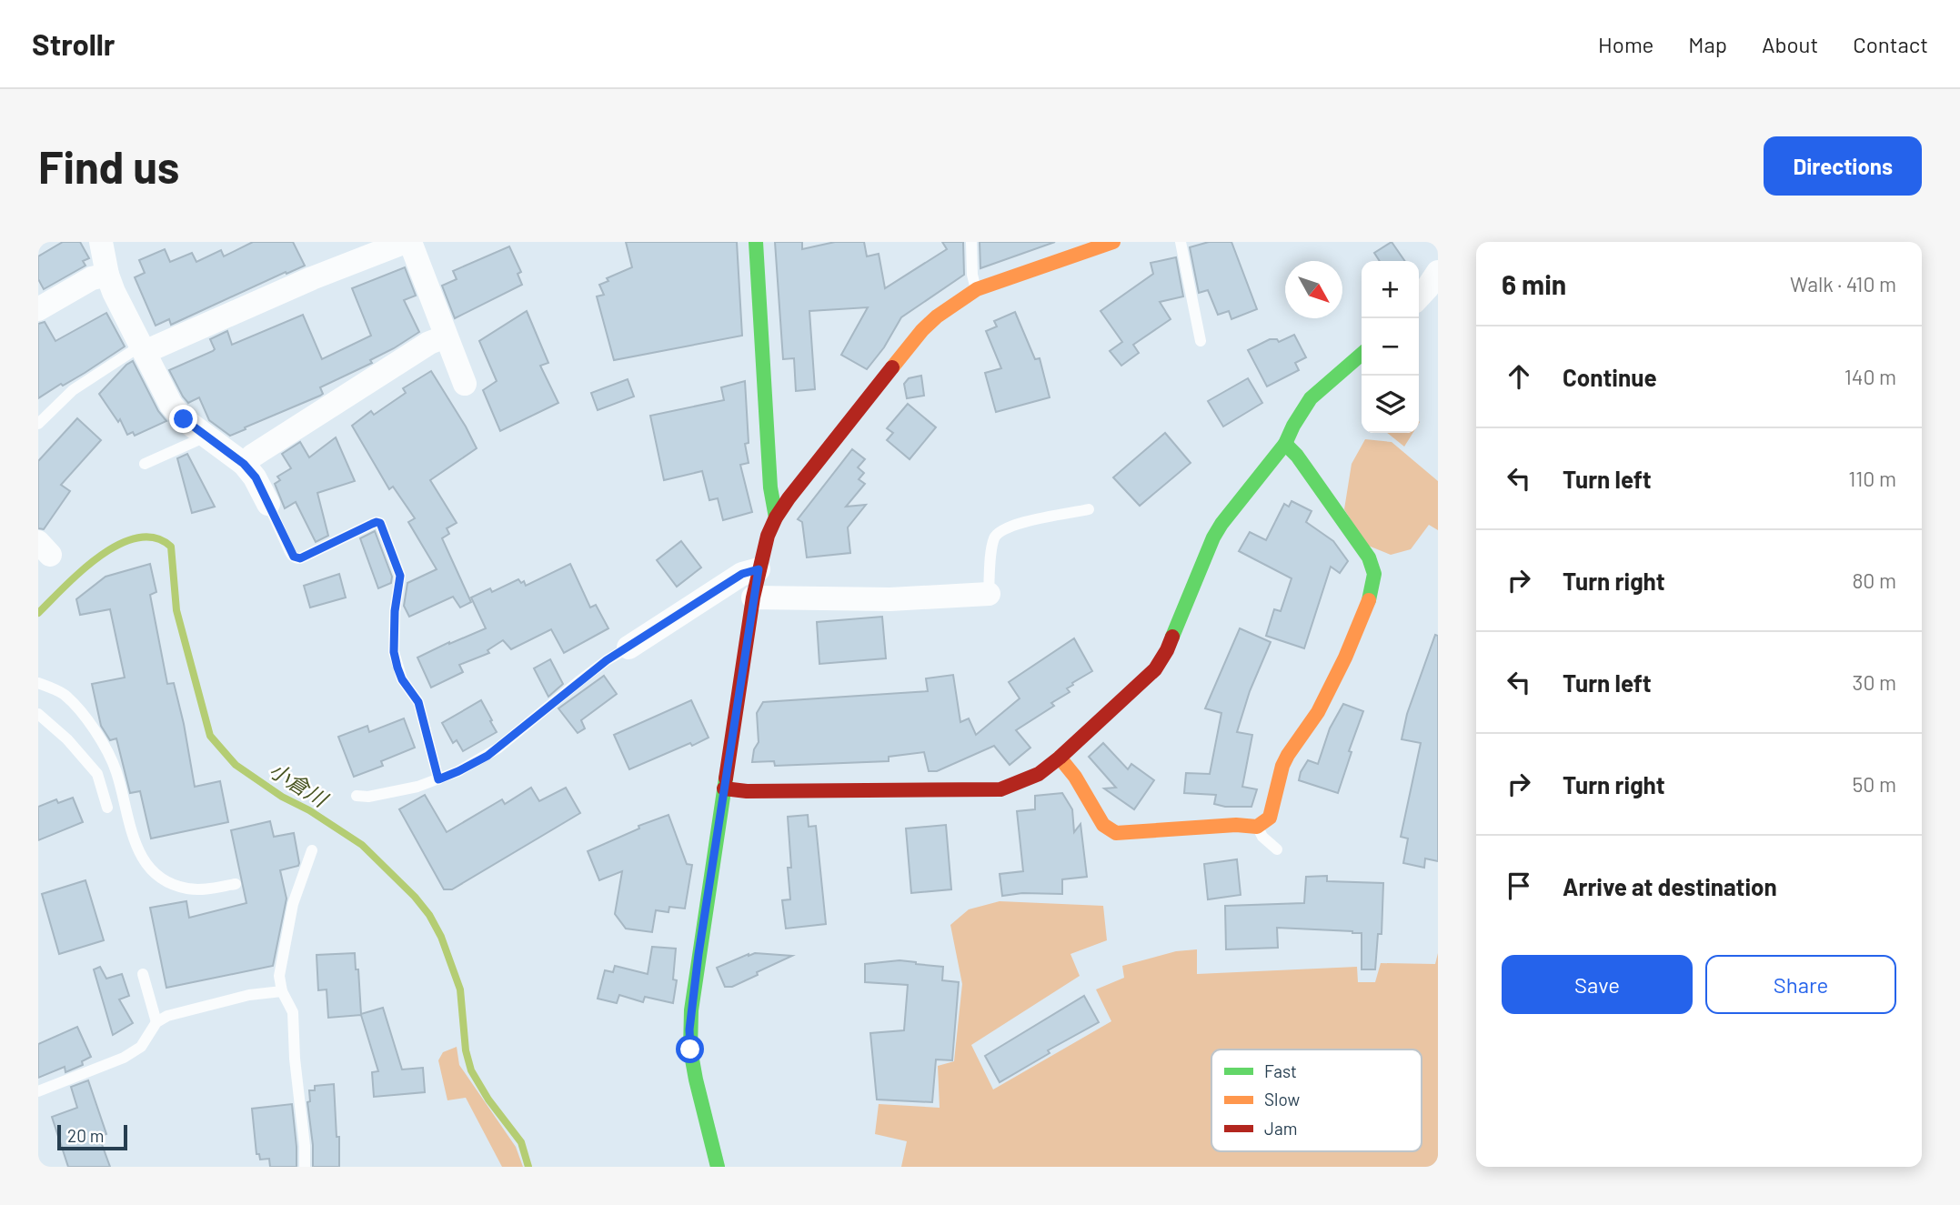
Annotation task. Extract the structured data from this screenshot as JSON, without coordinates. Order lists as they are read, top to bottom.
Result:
{
  "water": ["小倉川"],
  "legend": ["Fast", "Slow", "Jam"],
  "scale_bar": "20 m",
  "north": "bottom right",
  "page": {
    "header": "Strollr",
    "nav": [
      "Home",
      "Map",
      "About",
      "Contact"
    ],
    "buttons": [
      "Directions",
      ["Save", "Share"]
    ],
    "title": "Find us",
    "heading": ["6 min", "Walk · 410 m"],
    "map_buttons": ["+", "−"],
    "list": [
      ["Continue", "140 m"],
      ["Turn left", "110 m"],
      ["Turn right", "80 m"],
      ["Turn left", "30 m"],
      ["Turn right", "50 m"],
      "Arrive at destination"
    ],
    "scale": "20 m"
  }
}
